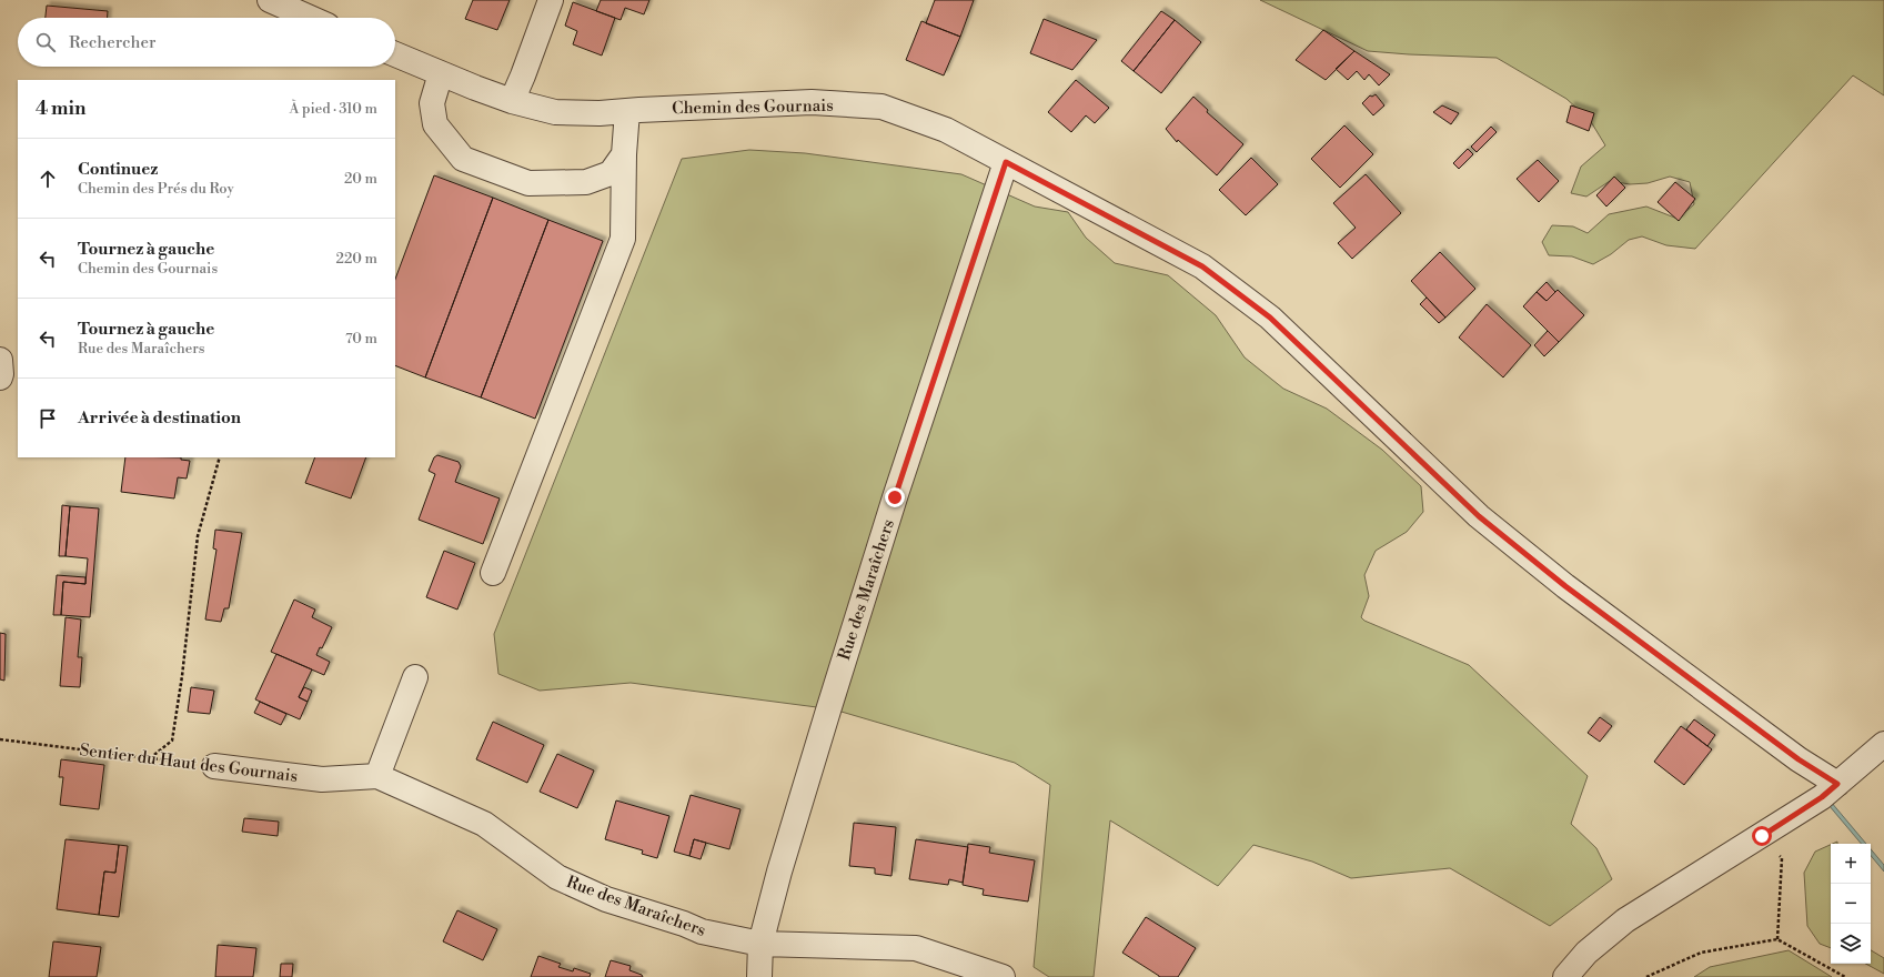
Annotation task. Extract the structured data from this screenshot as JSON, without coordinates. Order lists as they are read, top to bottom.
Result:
{
  "streets": {
    "street": ["Chemin des Gournais", "Rue des Maraîchers", "Sentier du Haut des Gournais"]
  },
  "crossings": [
    ["Chemin des Gournais", "Rue des Maraîchers"],
    ["Rue des Maraîchers", "Sentier du Haut des Gournais"]
  ],
  "page": {
    "search": "Rechercher",
    "heading": ["4 min", "À pied · 310 m"],
    "list": [
      ["Continuez", "Chemin des Prés du Roy", "20 m"],
      ["Tournez à gauche", "Chemin des Gournais", "220 m"],
      ["Tournez à gauche", "Rue des Maraîchers", "70 m"],
      "Arrivée à destination"
    ],
    "map_buttons": ["+", "−"]
  }
}
